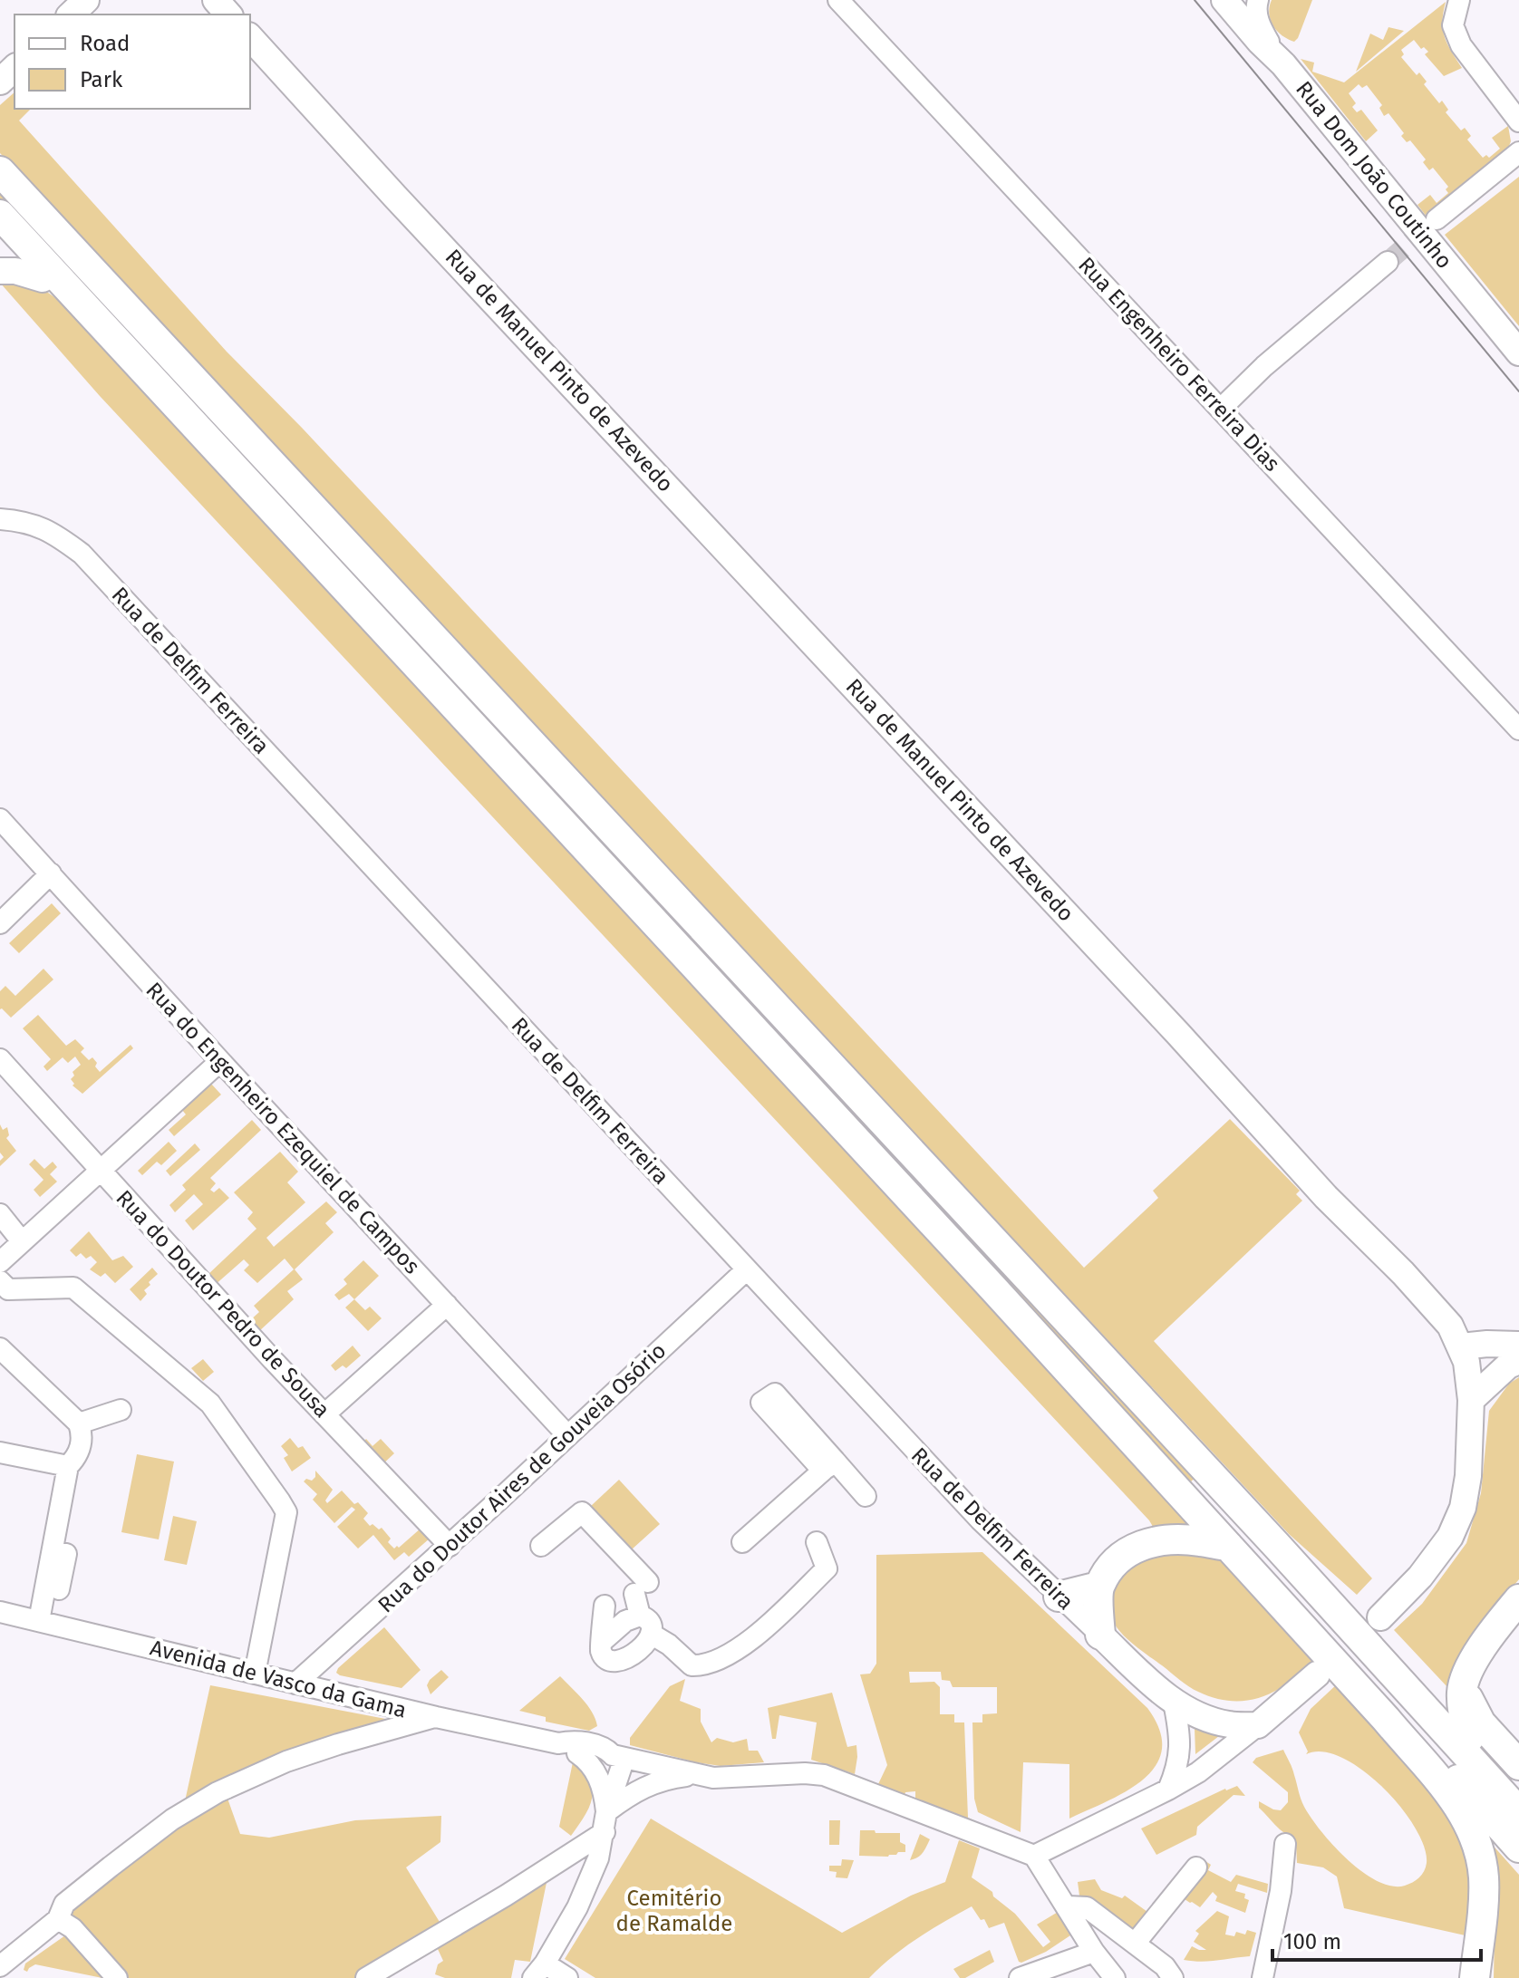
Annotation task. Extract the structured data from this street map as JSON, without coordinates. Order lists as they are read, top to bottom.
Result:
{
  "streets": {
    "main road": ["Rua Dom João Coutinho", "Rua de Manuel Pinto de Azevedo", "Rua de Delfim Ferreira"],
    "street": [
      "Rua Engenheiro Ferreira Dias",
      "Rua do Engenheiro Ezequiel de Campos",
      "Rua do Doutor Pedro de Sousa",
      "Rua do Doutor Aires de Gouveia Osório",
      "Avenida de Vasco da Gama"
    ]
  },
  "crossings": [
    ["Rua de Delfim Ferreira", "Rua do Doutor Aires de Gouveia Osório"],
    ["Rua do Engenheiro Ezequiel de Campos", "Rua do Doutor Aires de Gouveia Osório"],
    ["Rua do Doutor Pedro de Sousa", "Rua do Doutor Aires de Gouveia Osório"],
    ["Rua do Doutor Aires de Gouveia Osório", "Avenida de Vasco da Gama"]
  ],
  "parks": ["Cemitério de Ramalde"],
  "legend": ["Road", "Park"],
  "scale_bar": "100 m"
}
